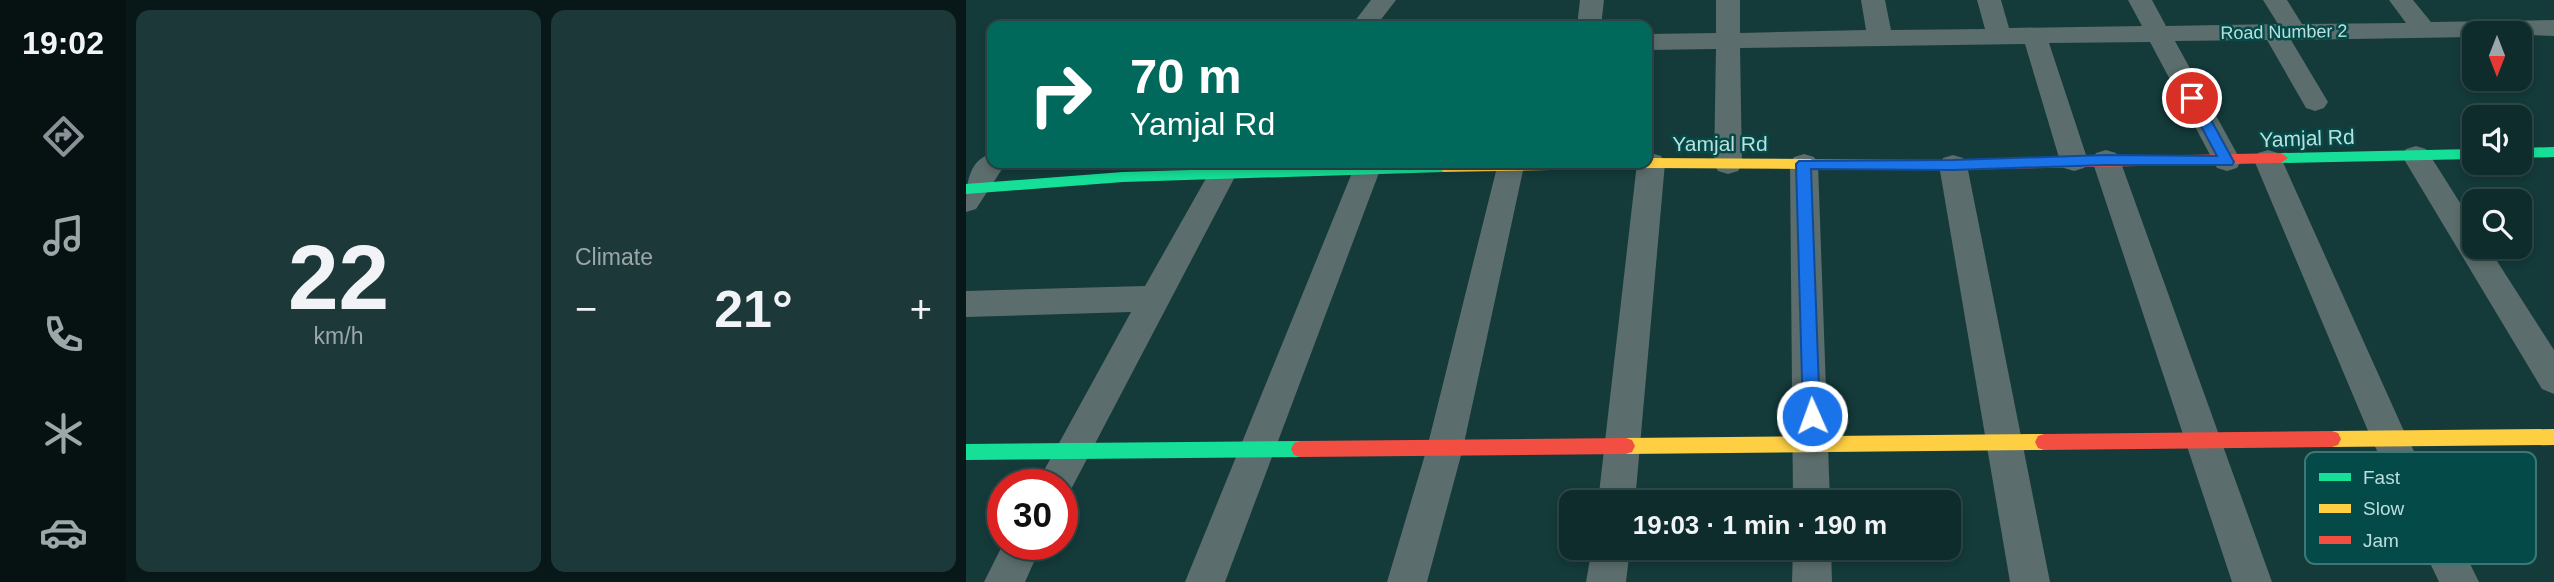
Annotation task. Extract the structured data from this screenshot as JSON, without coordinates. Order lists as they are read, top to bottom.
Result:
{
  "streets": {
    "main road": ["Yamjal Rd"],
    "street": ["Road Number 2"]
  },
  "legend": ["Fast", "Slow", "Jam"],
  "north": "bottom",
  "page": {
    "tabs": "19:02",
    "tile": [
      ["22", "km/h"],
      "Climate"
    ],
    "turn": ["70 m", "Yamjal Rd"],
    "heat": ["−", "21°", "+"],
    "limit": "30",
    "trip": "19:03 · 1 min · 190 m"
  }
}
